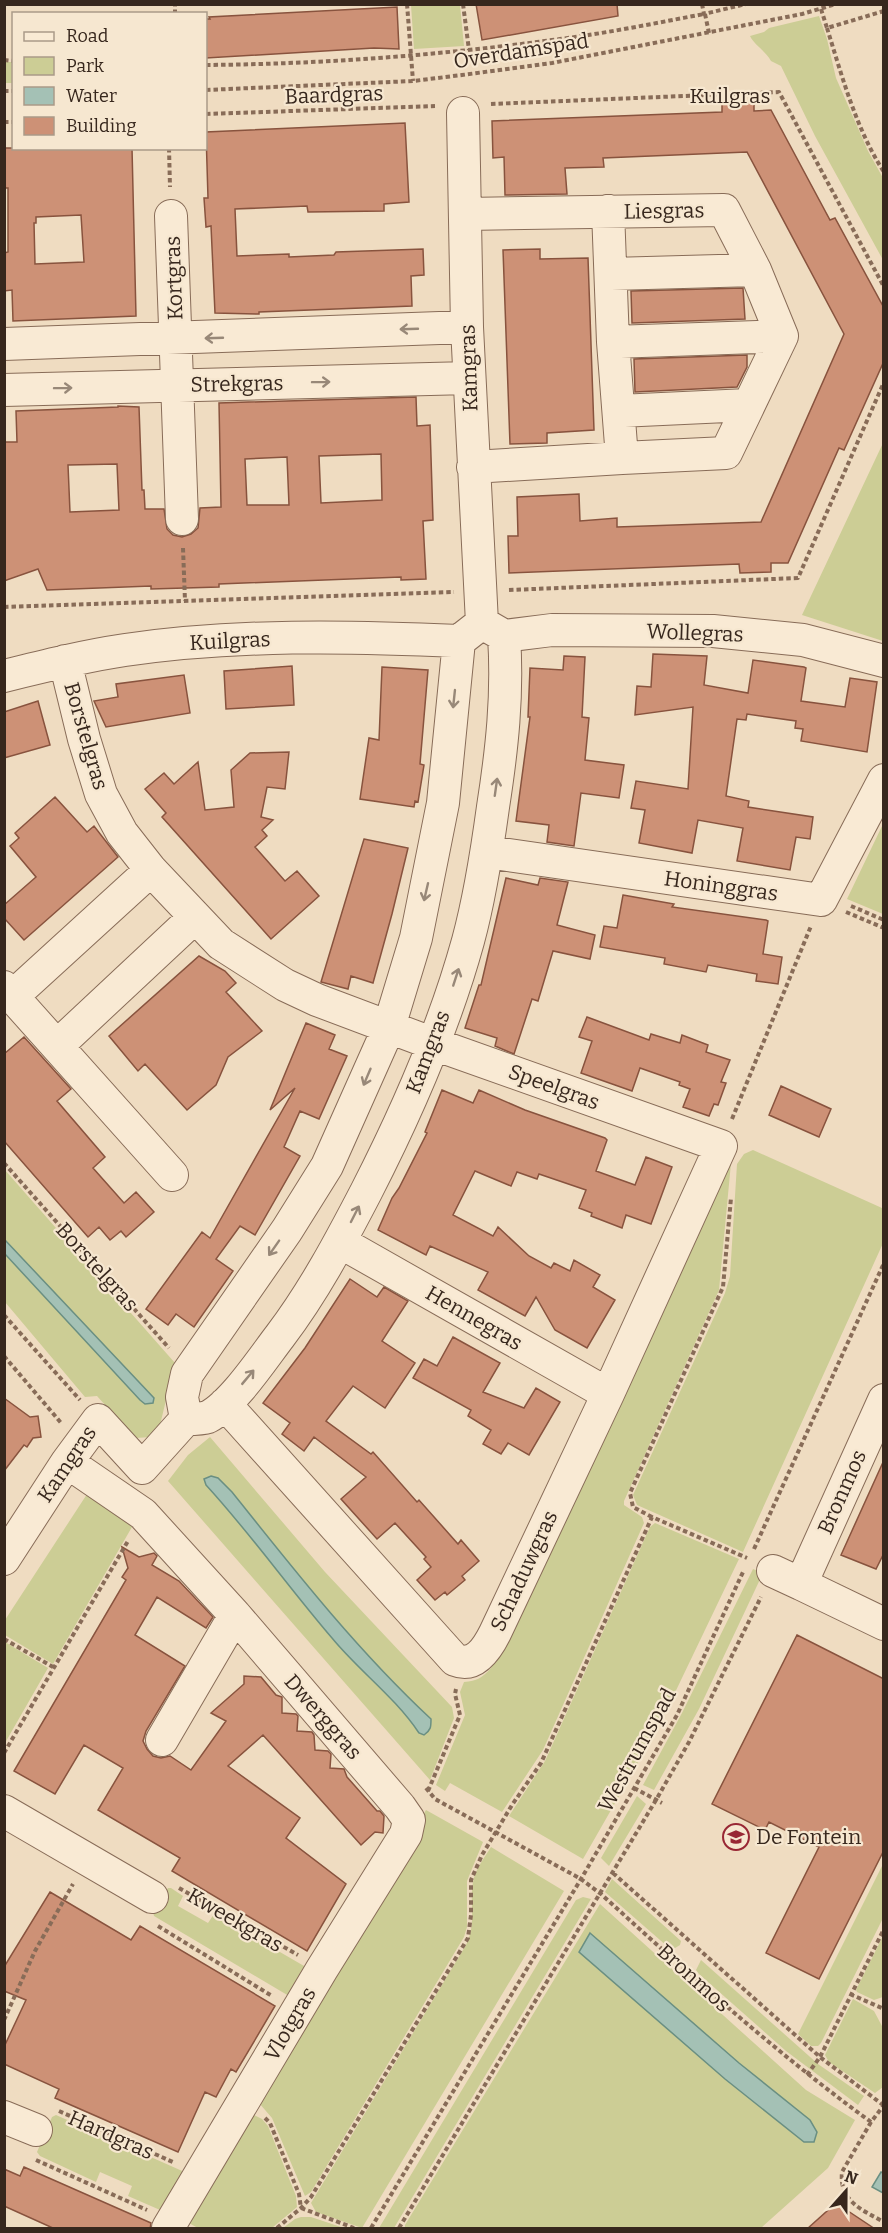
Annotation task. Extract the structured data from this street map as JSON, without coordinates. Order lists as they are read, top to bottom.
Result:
{
  "streets": {
    "street": [
      "Kuilgras",
      "Liesgras",
      "Kortgras",
      "Kamgras",
      "Strekgras",
      "Wollegras",
      "Borstelgras",
      "Honinggras",
      "Speelgras",
      "Hennegras",
      "Bronmos",
      "Schaduwgras",
      "Dwerggras",
      "Vlotgras",
      "Hardgras"
    ],
    "path": [
      "Overdamspad",
      "Baardgras",
      "Westrumspad",
      "Kweekgras"
    ]
  },
  "crossings": [
    ["Baardgras", "Kuilgras"],
    ["Baardgras", "Kamgras"],
    ["Kuilgras", "Kamgras"],
    ["Kuilgras", "Wollegras"],
    ["Kuilgras", "Borstelgras"],
    ["Liesgras", "Kamgras"],
    ["Kamgras", "Strekgras"],
    ["Kamgras", "Wollegras"],
    ["Kamgras", "Borstelgras"],
    ["Kamgras", "Honinggras"],
    ["Kamgras", "Speelgras"],
    ["Kamgras", "Hennegras"],
    ["Kamgras", "Dwerggras"],
    ["Borstelgras", "Speelgras"],
    ["Speelgras", "Schaduwgras"],
    ["Hennegras", "Schaduwgras"],
    ["Bronmos", "Westrumspad"],
    ["Dwerggras", "Vlotgras"],
    ["Kweekgras", "Vlotgras"],
    ["Vlotgras", "Hardgras"]
  ],
  "places": {
    "school or university": ["De Fontein"]
  },
  "legend": [
    "Road",
    "Park",
    "Water",
    "Building"
  ],
  "north": "top"
}
